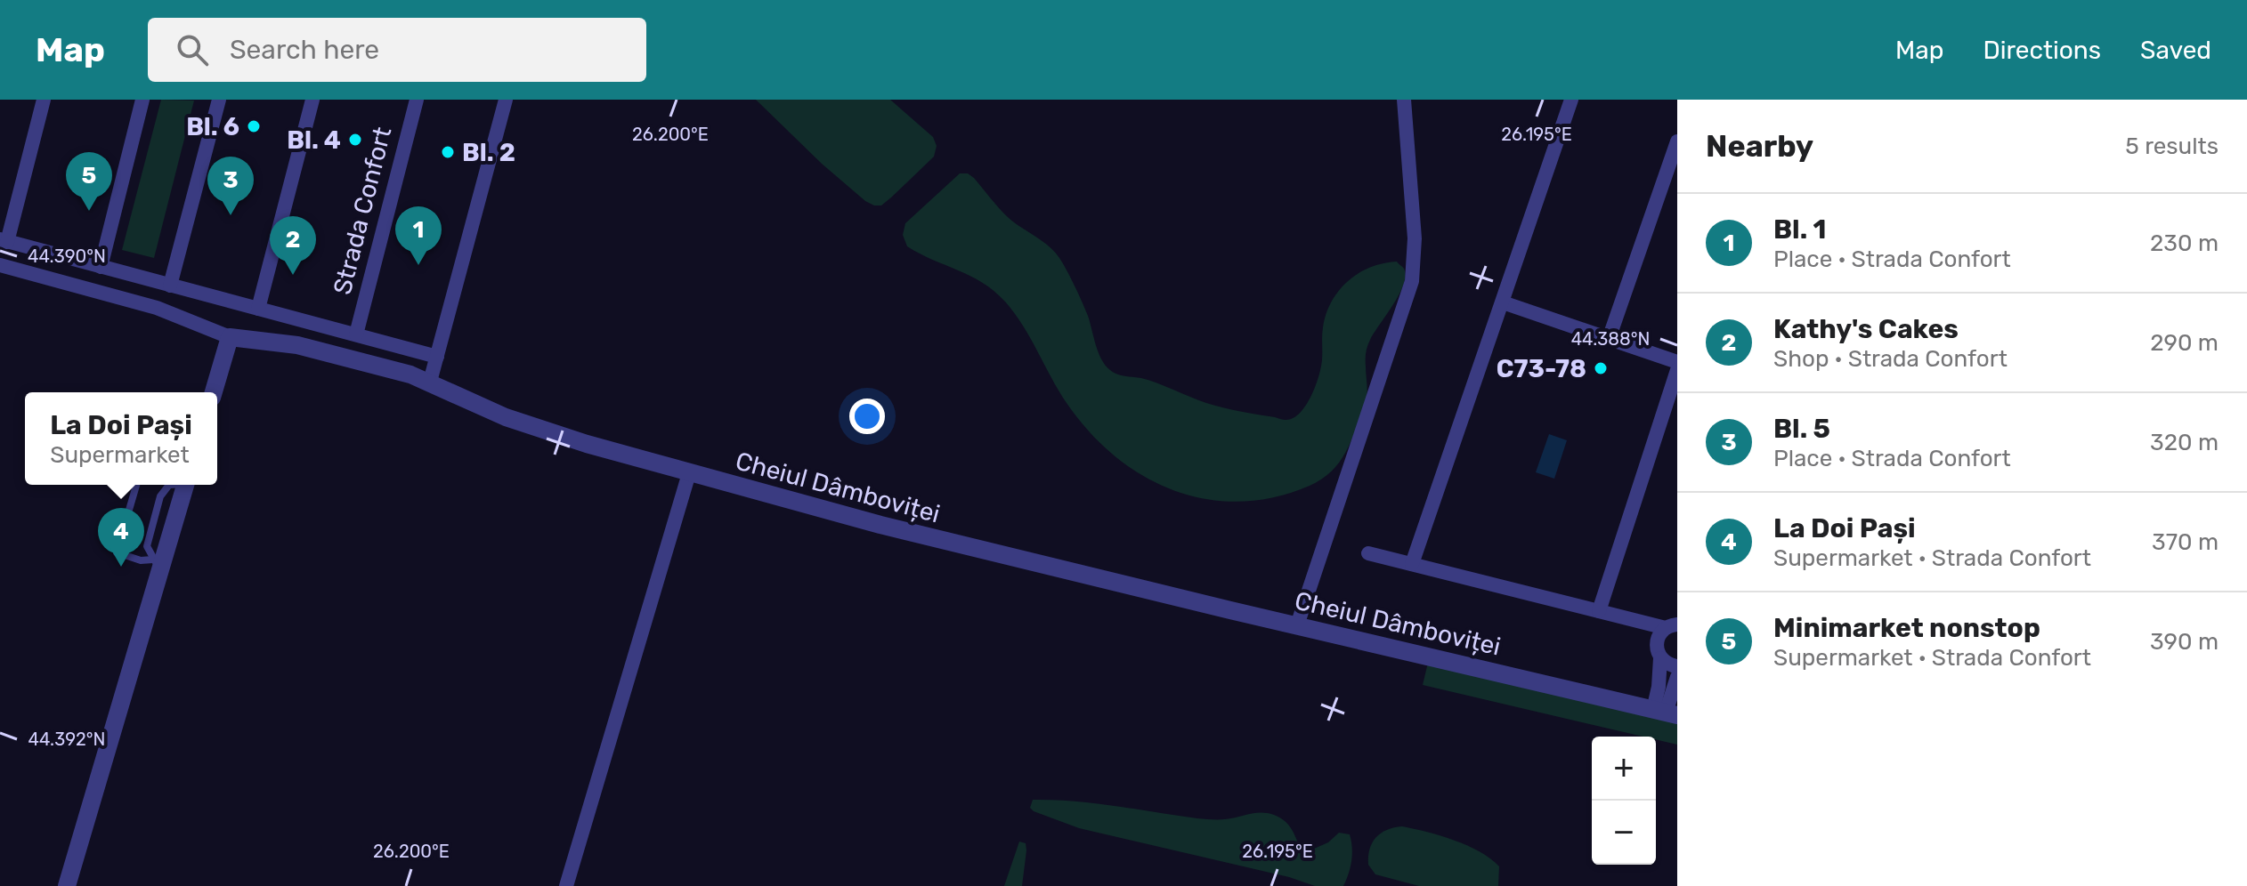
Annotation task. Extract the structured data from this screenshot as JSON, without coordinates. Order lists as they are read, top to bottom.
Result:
{
  "streets": {
    "street": ["Strada Confort", "Cheiul Dâmboviței"]
  },
  "places": [
    "Bl. 6",
    "Bl. 4",
    "Bl. 2",
    "C73-78"
  ],
  "page": {
    "header": "Map",
    "search": "Search here",
    "nav": ["Map", "Directions", "Saved"],
    "heading": ["Nearby", "5 results"],
    "pins": [
      "5",
      "3",
      "1",
      "2",
      "4"
    ],
    "list": [
      {
        "mark": "1",
        "name": "Bl. 1",
        "note": "Place · Strada Confort",
        "value": "230 m"
      },
      {
        "mark": "2",
        "name": "Kathy's Cakes",
        "note": "Shop · Strada Confort",
        "value": "290 m"
      },
      {
        "mark": "3",
        "name": "Bl. 5",
        "note": "Place · Strada Confort",
        "value": "320 m"
      },
      {
        "mark": "4",
        "name": "La Doi Pași",
        "note": "Supermarket · Strada Confort",
        "value": "370 m"
      },
      {
        "mark": "5",
        "name": "Minimarket nonstop",
        "note": "Supermarket · Strada Confort",
        "value": "390 m"
      }
    ],
    "popup": ["La Doi Pași", "Supermarket"],
    "map_buttons": ["+", "−"]
  },
  "coordinates": [
    "26.200°E",
    "26.195°E",
    "44.390°N",
    "44.388°N",
    "44.392°N"
  ]
}
